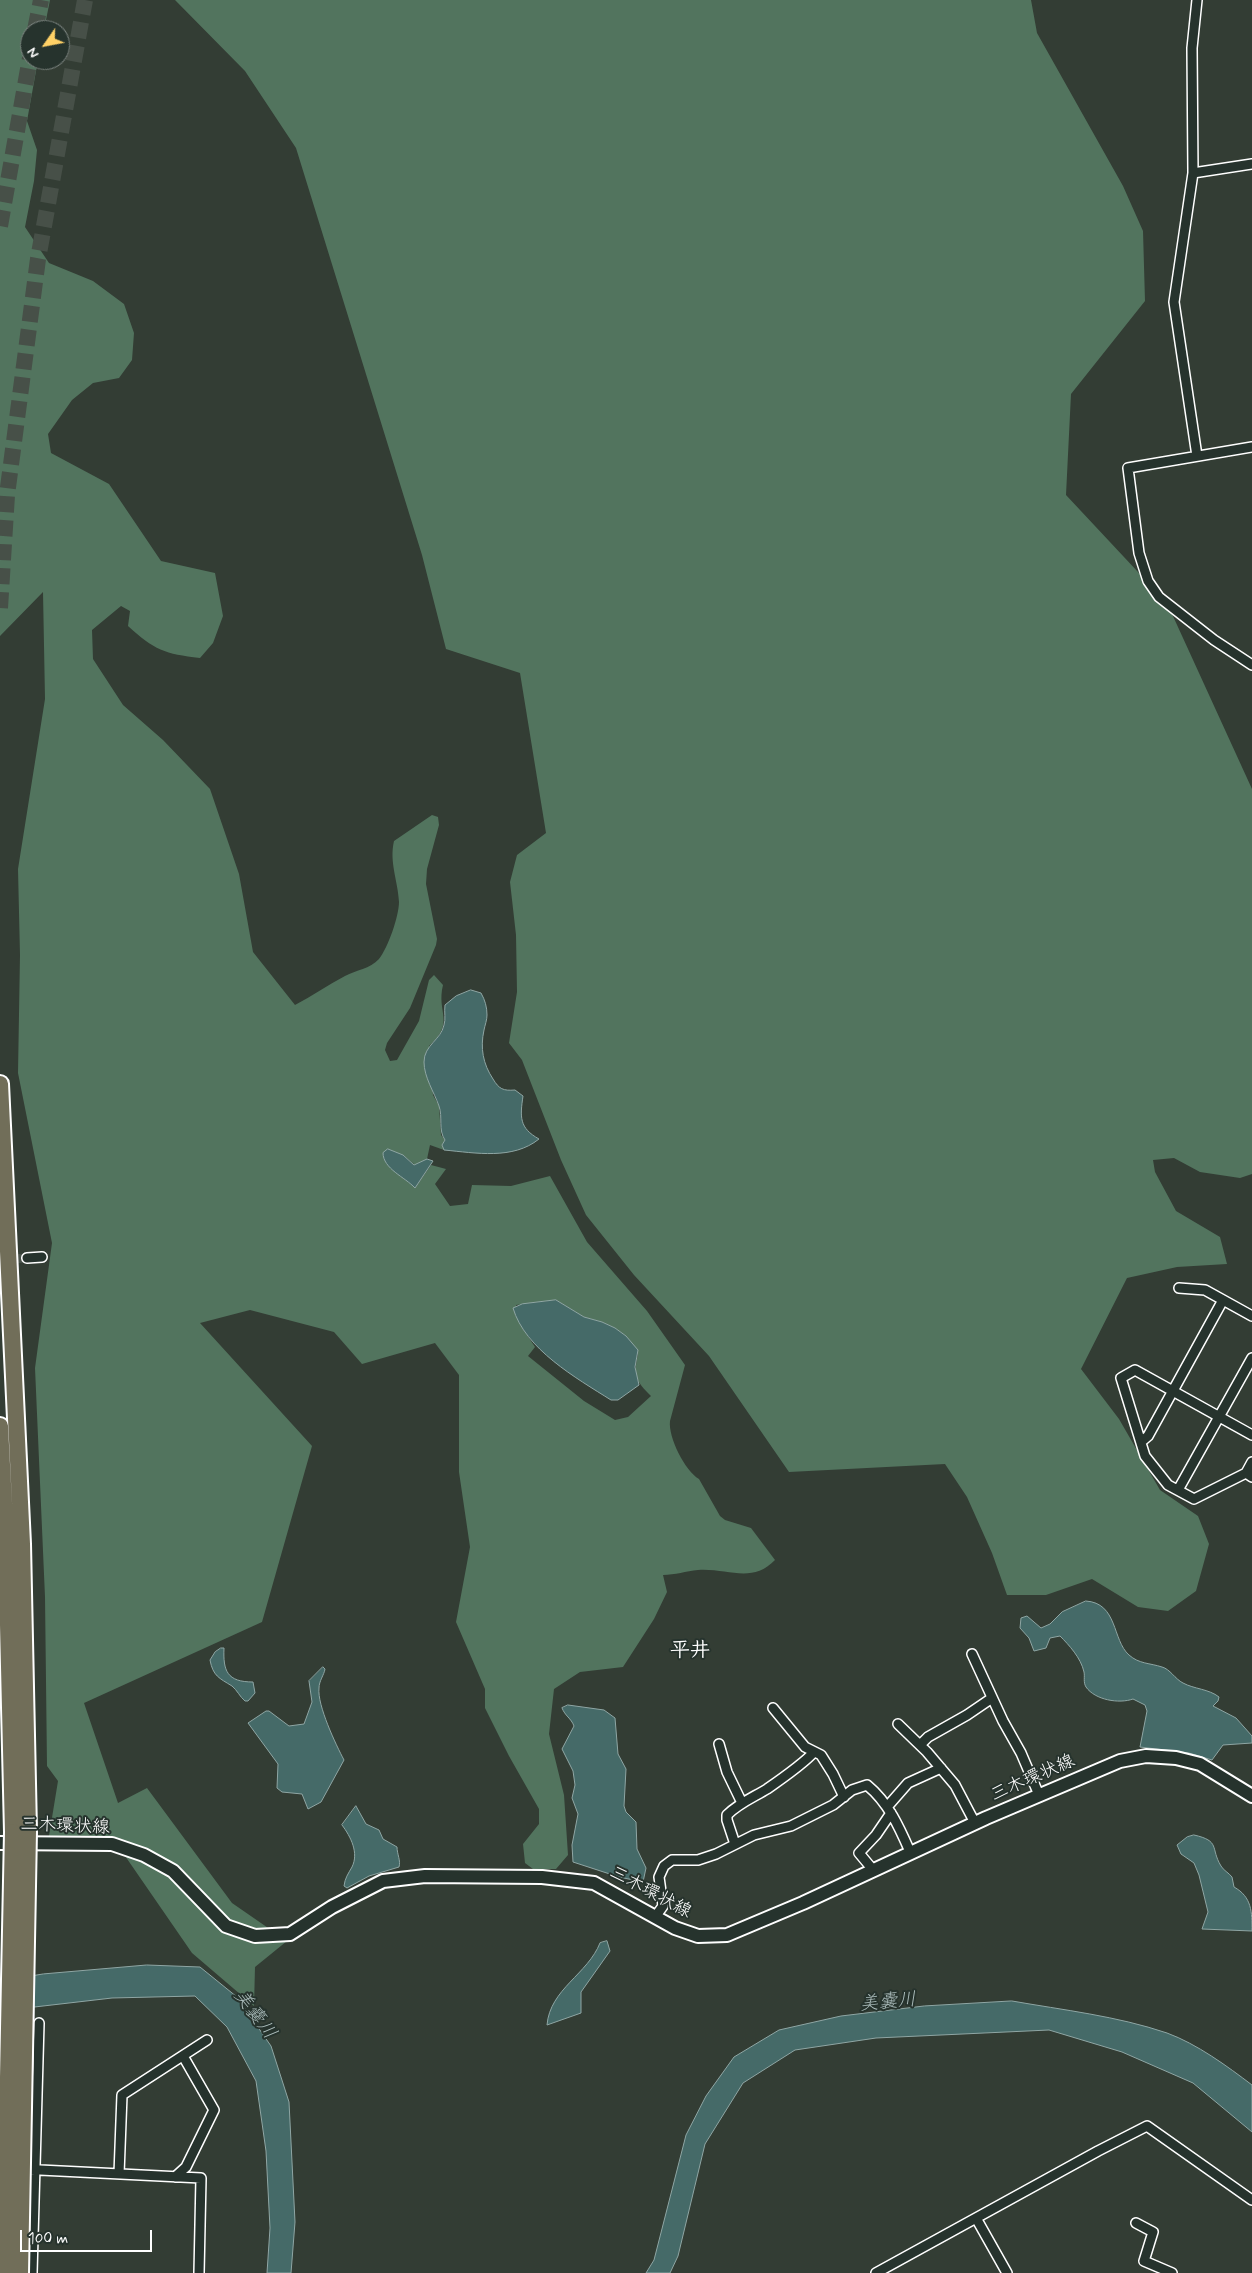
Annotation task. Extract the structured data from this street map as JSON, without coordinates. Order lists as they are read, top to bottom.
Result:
{
  "streets": {
    "main road": ["三木環状線"]
  },
  "districts": ["平井"],
  "water": ["美嚢川"],
  "scale_bar": "100 m",
  "north": "bottom left"
}
